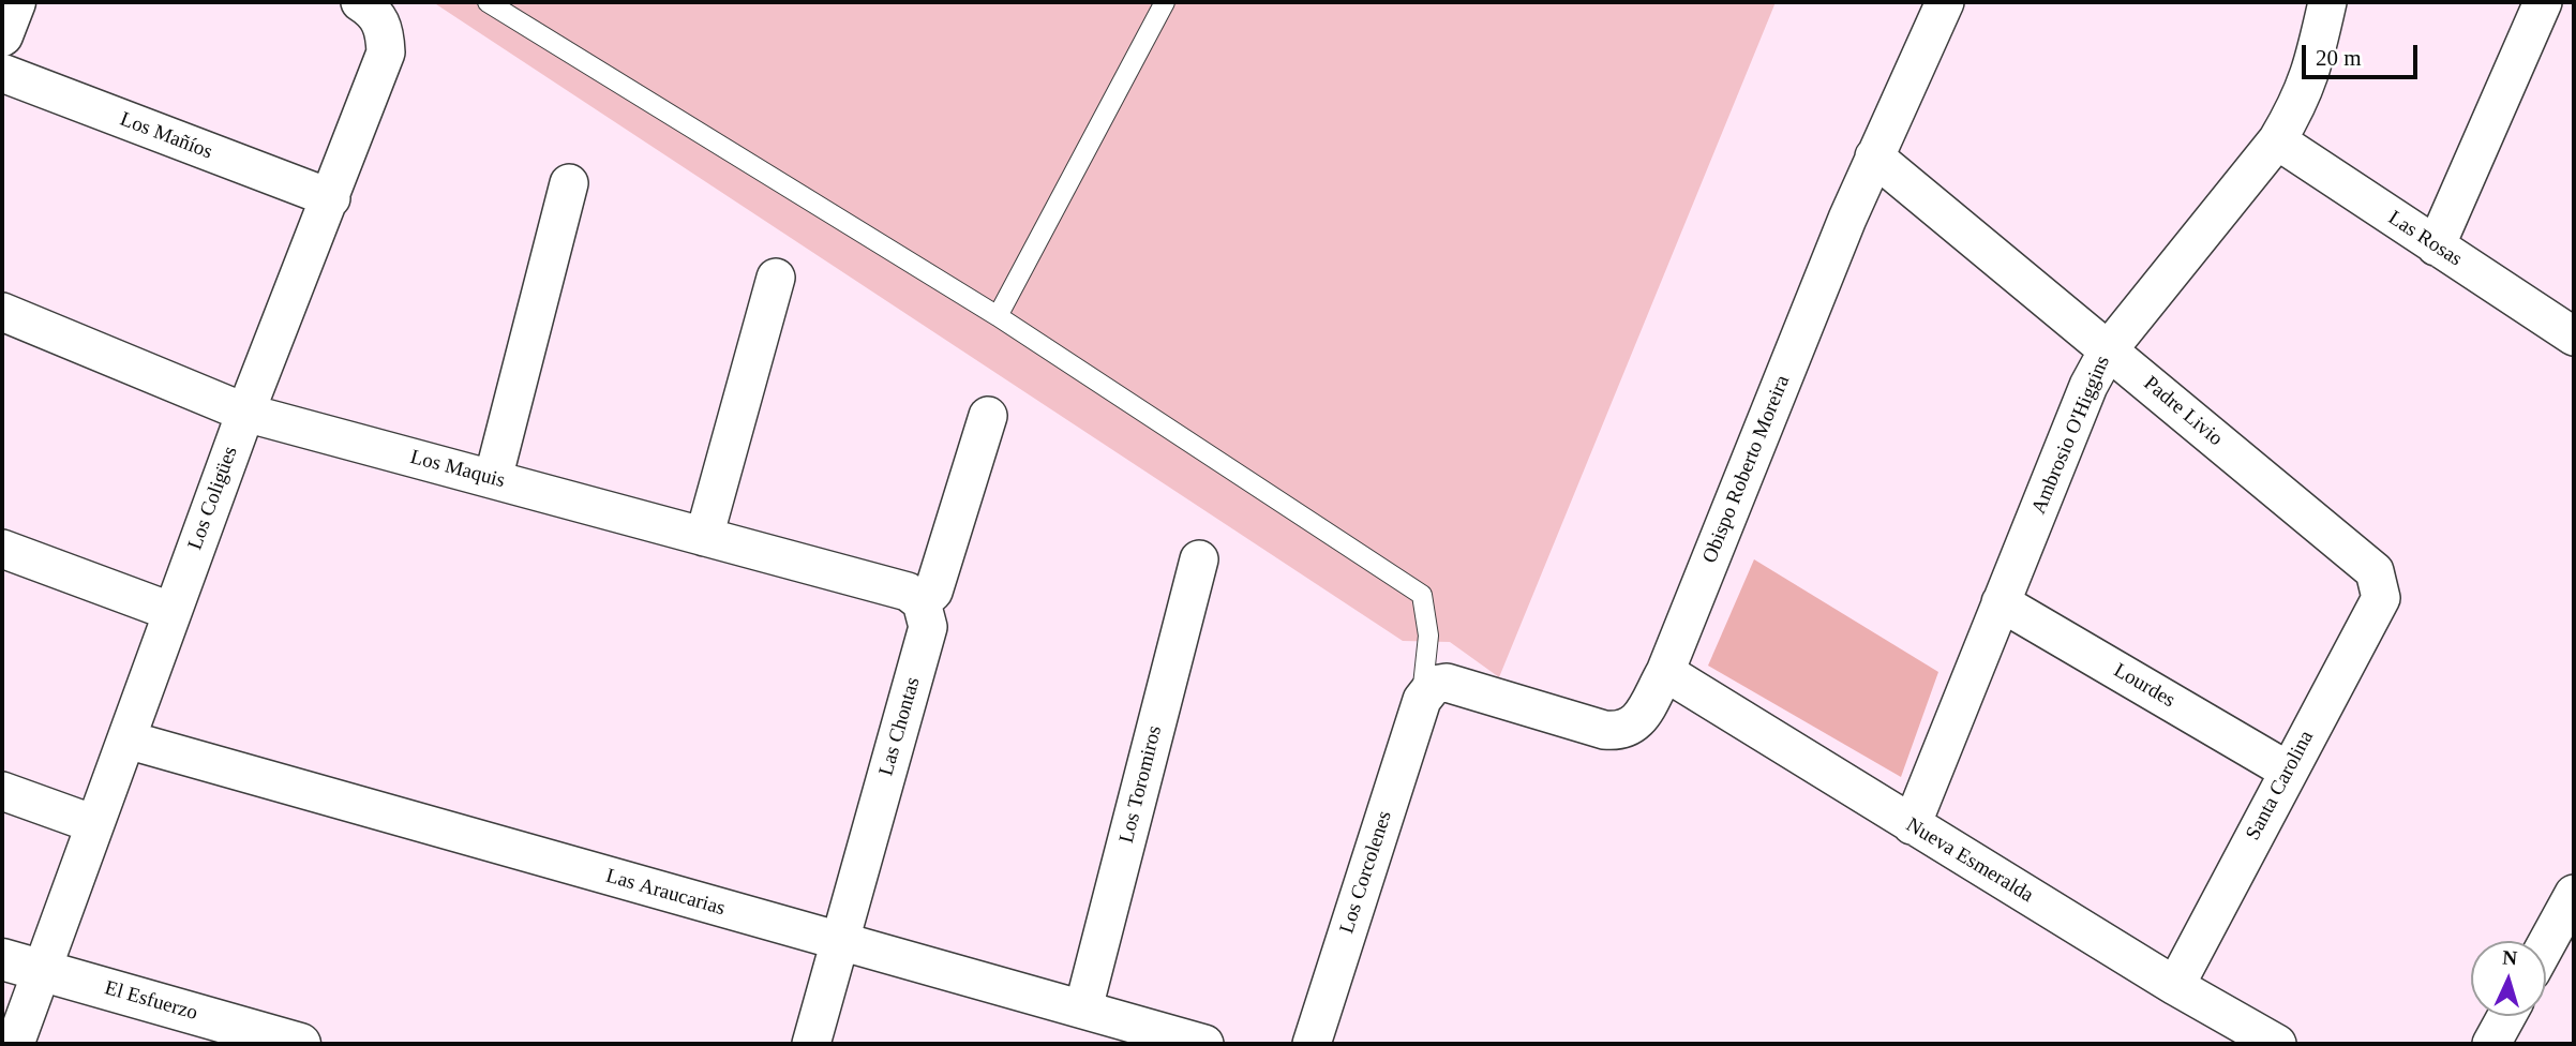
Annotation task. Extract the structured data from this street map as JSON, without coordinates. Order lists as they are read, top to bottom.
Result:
{
  "streets": {
    "street": [
      "Los Mañíos",
      "Las Rosas",
      "Padre Livio",
      "Ambrosio O'Higgins",
      "Los Maquis",
      "Obispo Roberto Moreira",
      "Los Coligües",
      "Lourdes",
      "Las Chontas",
      "Los Toromiros",
      "Santa Carolina",
      "Nueva Esmeralda",
      "Los Corcolenes",
      "Las Araucarias",
      "El Esfuerzo"
    ]
  },
  "crossings": [
    ["Los Mañíos", "Los Coligües"],
    ["Las Rosas", "Ambrosio O'Higgins"],
    ["Padre Livio", "Ambrosio O'Higgins"],
    ["Padre Livio", "Obispo Roberto Moreira"],
    ["Padre Livio", "Santa Carolina"],
    ["Ambrosio O'Higgins", "Lourdes"],
    ["Ambrosio O'Higgins", "Nueva Esmeralda"],
    ["Los Maquis", "Los Coligües"],
    ["Los Maquis", "Las Chontas"],
    ["Obispo Roberto Moreira", "Nueva Esmeralda"],
    ["Obispo Roberto Moreira", "Los Corcolenes"],
    ["Los Coligües", "Las Araucarias"],
    ["Los Coligües", "El Esfuerzo"],
    ["Lourdes", "Santa Carolina"],
    ["Las Chontas", "Las Araucarias"],
    ["Los Toromiros", "Las Araucarias"],
    ["Santa Carolina", "Nueva Esmeralda"]
  ],
  "scale_bar": "20 m",
  "north": "top"
}
